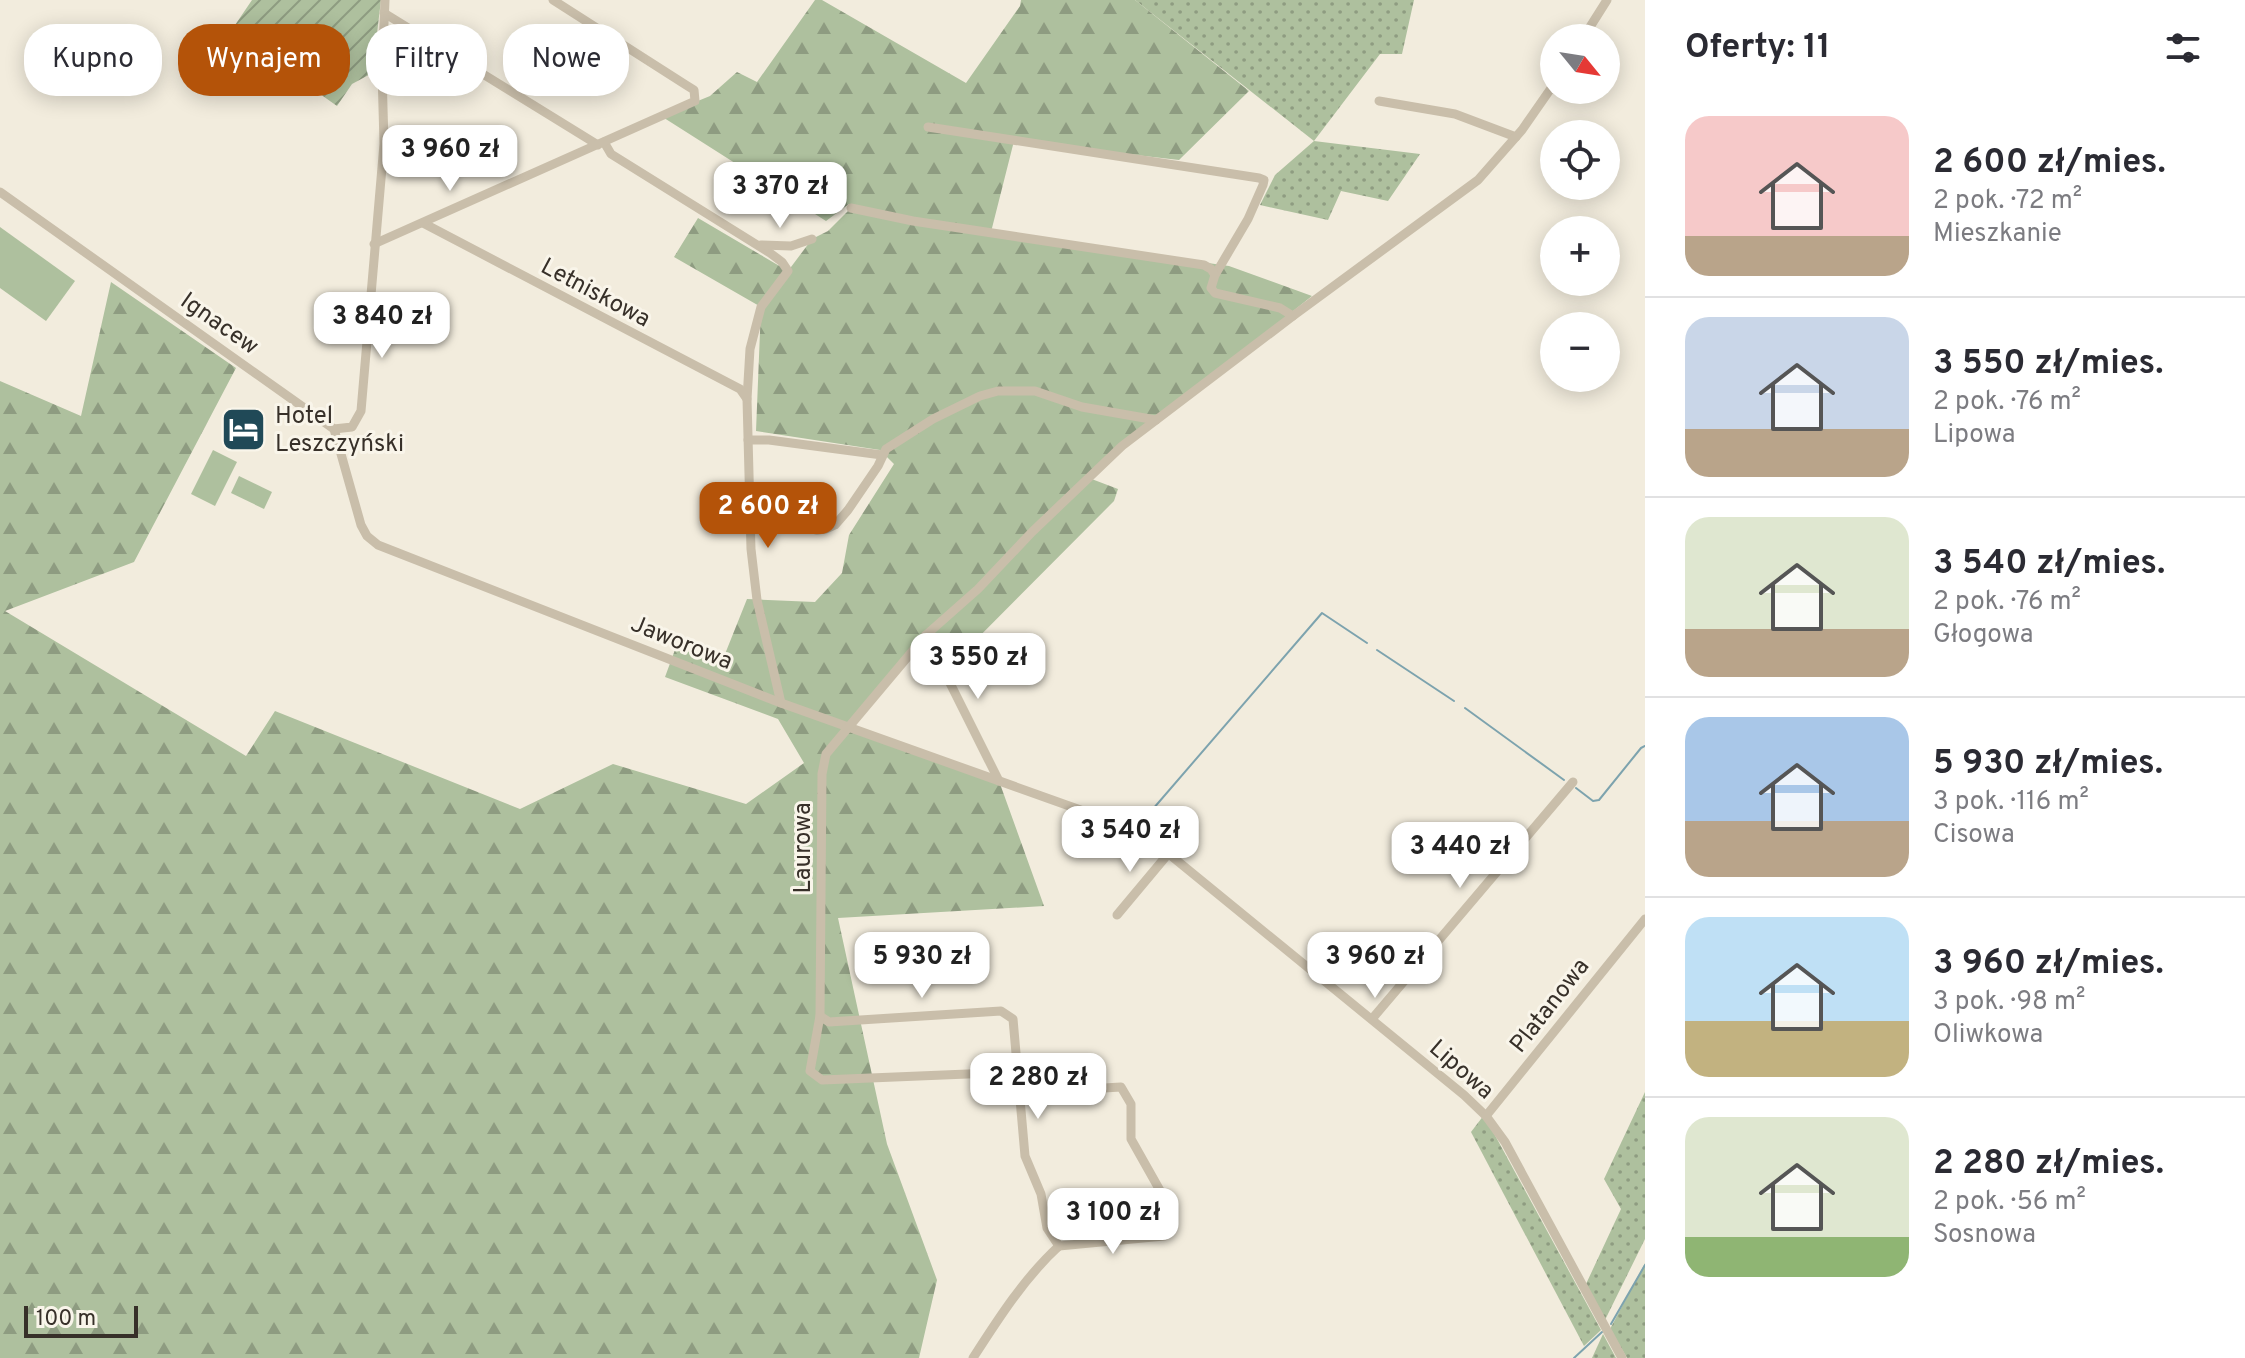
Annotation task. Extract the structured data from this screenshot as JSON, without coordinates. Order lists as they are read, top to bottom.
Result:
{
  "streets": {
    "street": [
      "Letniskowa",
      "Ignacew",
      "Jaworowa",
      "Laurowa",
      "Platanowa",
      "Lipowa"
    ]
  },
  "crossings": [
    ["Ignacew", "Jaworowa"],
    ["Jaworowa", "Laurowa"],
    ["Jaworowa", "Lipowa"],
    ["Platanowa", "Lipowa"]
  ],
  "places": {
    "hotel": ["Hotel Leszczyński"]
  },
  "scale_bar": "100 m",
  "north": "bottom right",
  "page": {
    "heading": "Oferty: 11",
    "map_buttons": ["+", "−"],
    "chip": [
      "Kupno",
      "Wynajem",
      "Filtry",
      "Nowe"
    ],
    "list": [
      {
        "name": "2 600 zł/mies.",
        "note": "2 pok. · 72 m² · Mieszkanie"
      },
      {
        "name": "3 550 zł/mies.",
        "note": "2 pok. · 76 m² · Lipowa"
      },
      {
        "name": "3 540 zł/mies.",
        "note": "2 pok. · 76 m² · Głogowa"
      },
      {
        "name": "5 930 zł/mies.",
        "note": "3 pok. · 116 m² · Cisowa"
      },
      {
        "name": "3 960 zł/mies.",
        "note": "3 pok. · 98 m² · Oliwkowa"
      },
      {
        "name": "2 280 zł/mies.",
        "note": "2 pok. · 56 m² · Sosnowa"
      }
    ],
    "price": [
      "3 960 zł",
      "3 370 zł",
      "3 840 zł",
      "2 600 zł",
      "3 550 zł",
      "3 540 zł",
      "3 440 zł",
      "5 930 zł",
      "3 960 zł",
      "2 280 zł",
      "3 100 zł"
    ],
    "scale": "100 m"
  }
}
